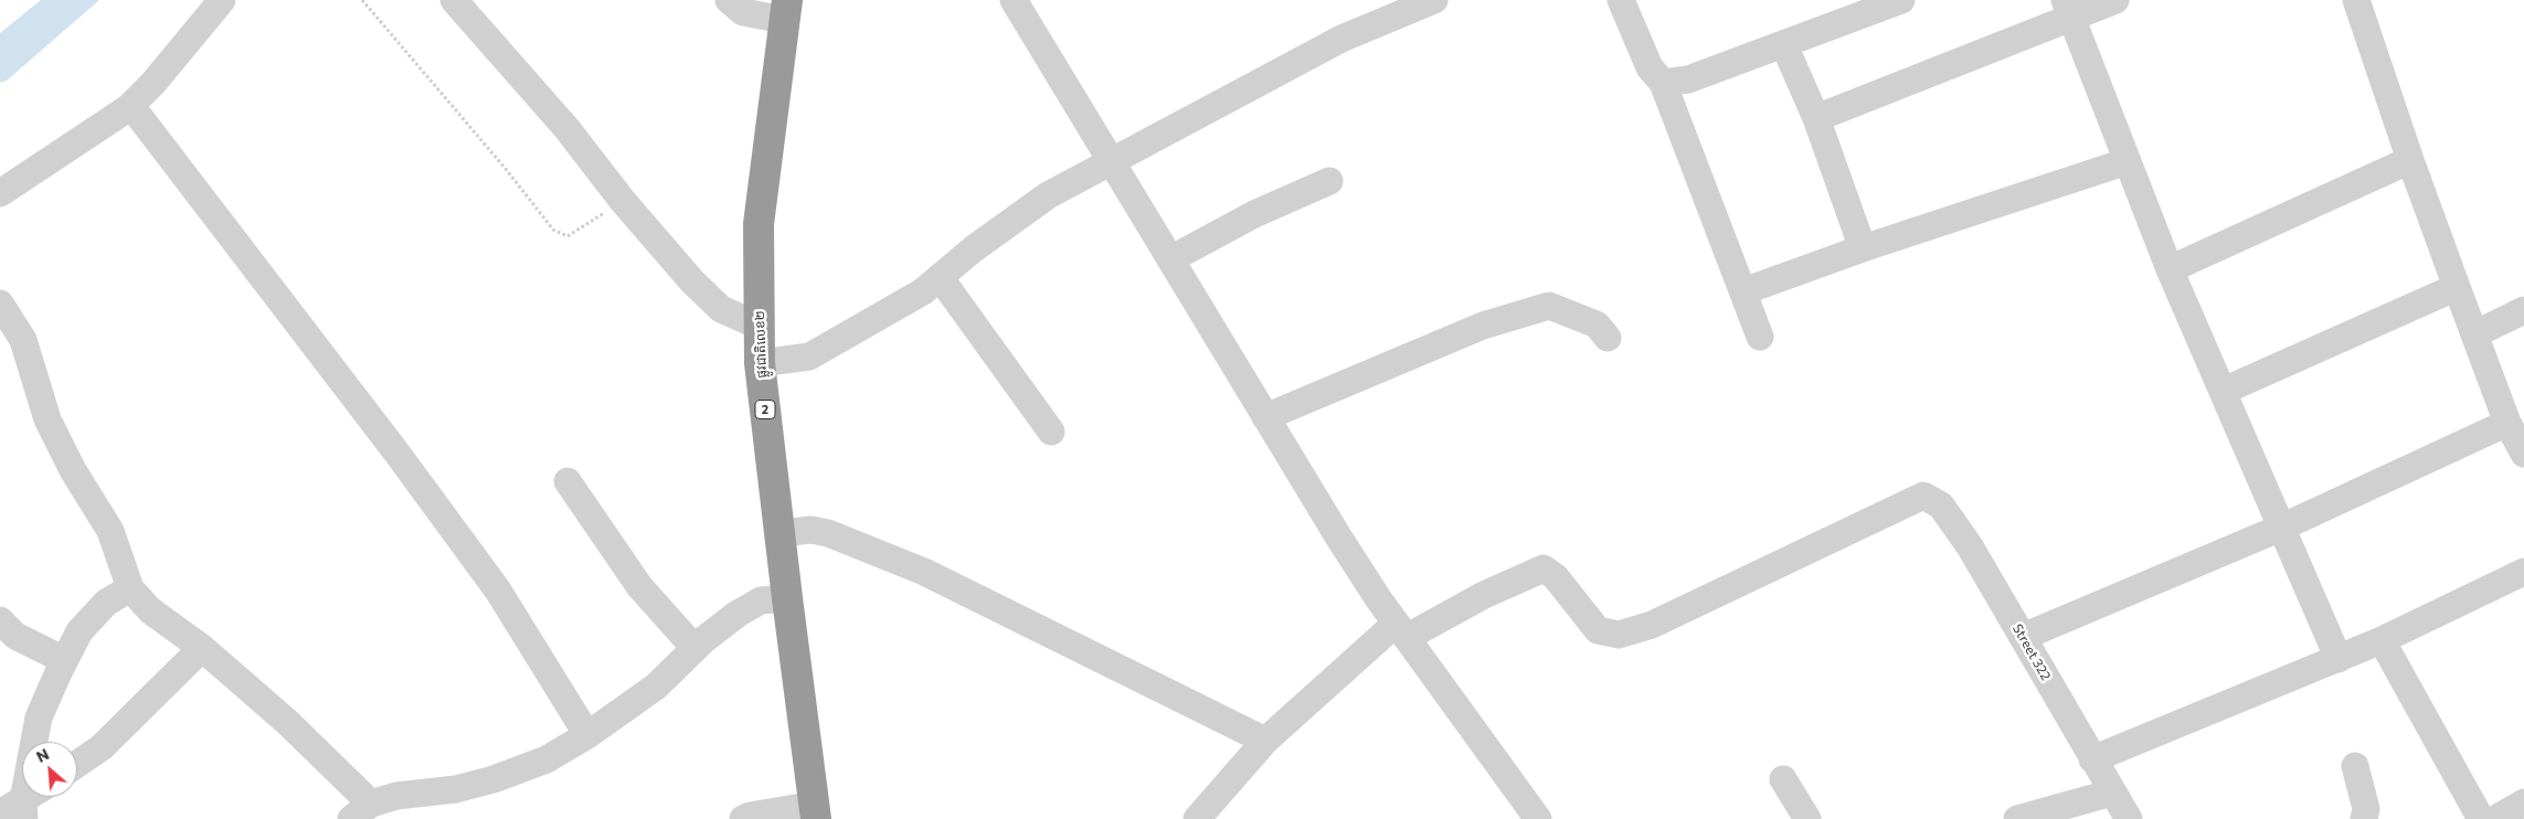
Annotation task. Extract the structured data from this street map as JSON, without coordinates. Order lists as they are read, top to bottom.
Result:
{
  "streets": {
    "highway": ["ផ្លូវជាតិលេខ២", "2"],
    "street": ["Street 322"]
  },
  "north": "top left"
}
